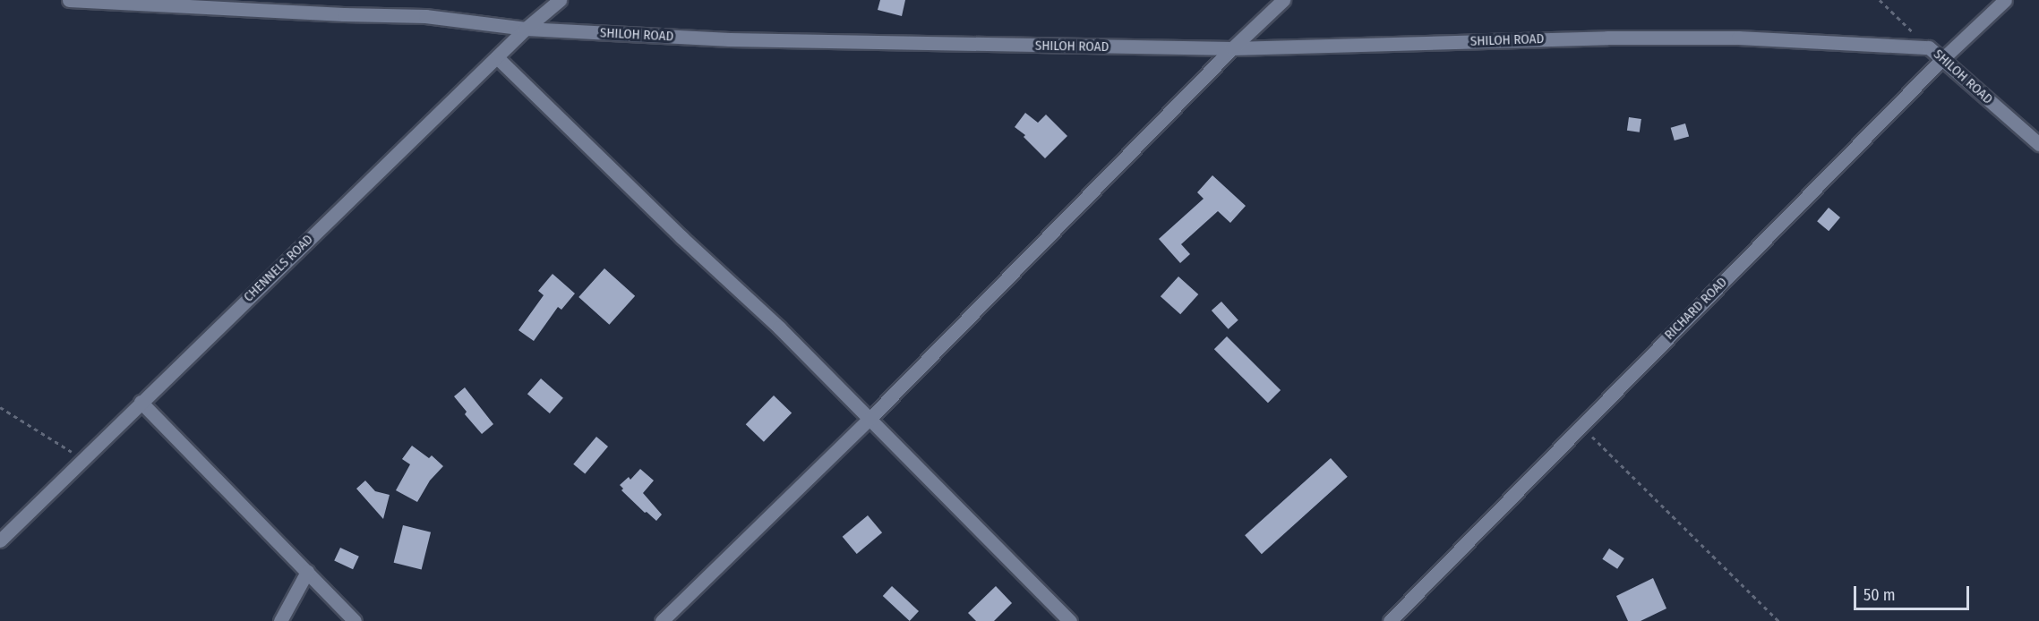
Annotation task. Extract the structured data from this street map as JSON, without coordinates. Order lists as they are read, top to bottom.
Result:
{
  "streets": {
    "street": ["SHILOH ROAD", "CHENNELS ROAD", "RICHARD ROAD"]
  },
  "crossings": [
    ["SHILOH ROAD", "CHENNELS ROAD"],
    ["SHILOH ROAD", "RICHARD ROAD"]
  ],
  "scale_bar": "50 m"
}
